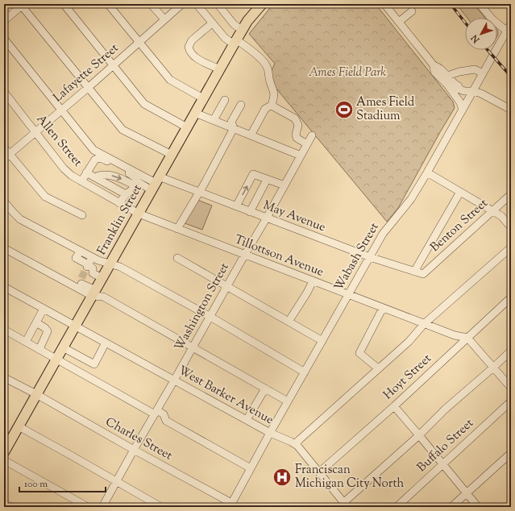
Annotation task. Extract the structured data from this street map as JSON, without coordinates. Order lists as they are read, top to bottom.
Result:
{
  "streets": {
    "main road": ["Franklin Street"],
    "street": [
      "Lafayette Street",
      "Allen Street",
      "May Avenue",
      "Benton Street",
      "Tillottson Avenue",
      "Wabash Street",
      "Washington Street",
      "Hoyt Street",
      "West Barker Avenue",
      "Charles Street",
      "Buffalo Street"
    ]
  },
  "crossings": [
    ["Lafayette Street", "Allen Street"],
    ["Allen Street", "Franklin Street"],
    ["Allen Street", "Tillottson Avenue"],
    ["May Avenue", "Franklin Street"],
    ["May Avenue", "Benton Street"],
    ["May Avenue", "Wabash Street"],
    ["May Avenue", "Washington Street"],
    ["Franklin Street", "Tillottson Avenue"],
    ["Franklin Street", "West Barker Avenue"],
    ["Franklin Street", "Charles Street"],
    ["Tillottson Avenue", "Wabash Street"],
    ["Tillottson Avenue", "Washington Street"],
    ["Tillottson Avenue", "Hoyt Street"],
    ["Wabash Street", "West Barker Avenue"],
    ["Wabash Street", "Charles Street"],
    ["Washington Street", "West Barker Avenue"],
    ["Washington Street", "Charles Street"],
    ["Hoyt Street", "West Barker Avenue"]
  ],
  "parks": ["Ames Field Park"],
  "places": {
    "sports": ["Ames Field Stadium"],
    "hospital": ["Franciscan Michigan City North"]
  },
  "scale_bar": "100 m",
  "north": "bottom left"
}
